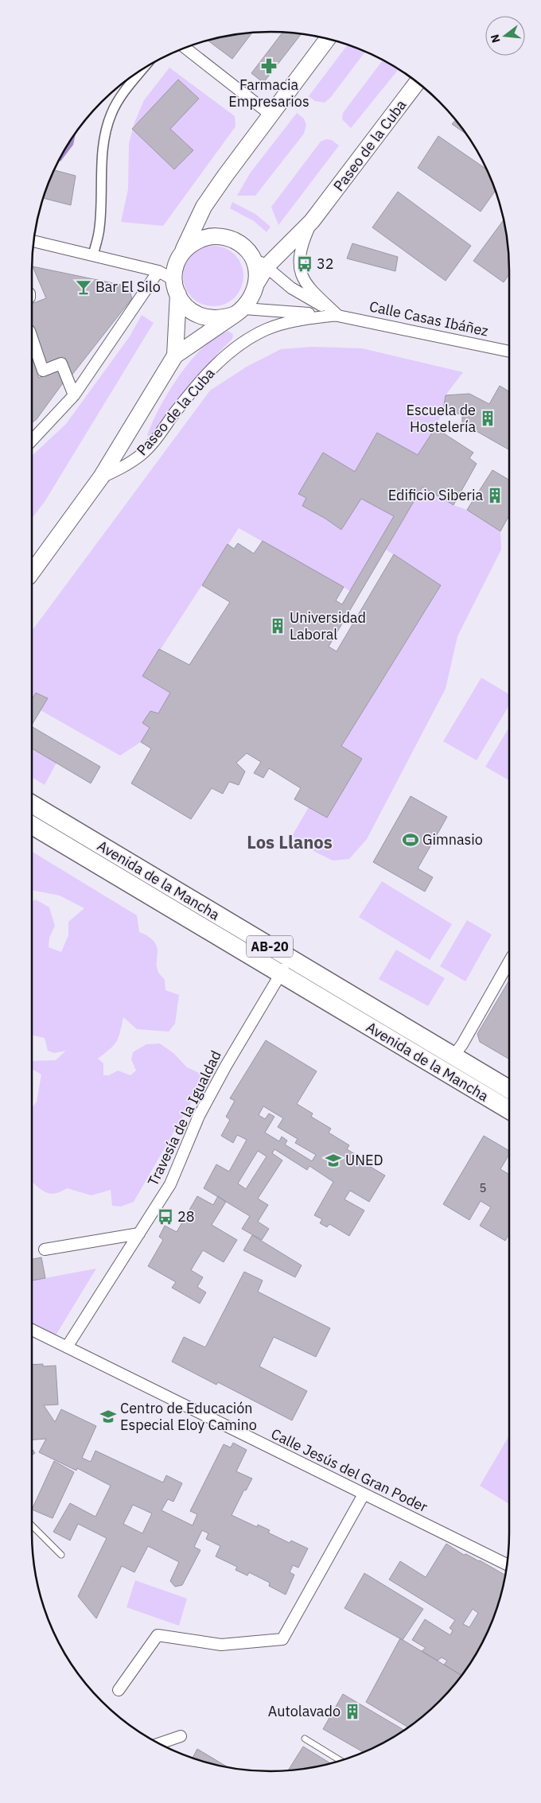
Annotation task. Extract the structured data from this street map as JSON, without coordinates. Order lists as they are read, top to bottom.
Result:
{
  "streets": {
    "main road": ["Paseo de la Cuba", "Avenida de la Mancha", "AB-20"],
    "street": ["Calle Casas Ibáñez", "Travesía de la Igualdad", "Calle Jesús del Gran Poder"]
  },
  "crossings": [
    ["Paseo de la Cuba", "Calle Casas Ibáñez"],
    ["Avenida de la Mancha", "Travesía de la Igualdad"],
    ["Travesía de la Igualdad", "Calle Jesús del Gran Poder"]
  ],
  "districts": ["Los Llanos"],
  "places": {
    "pharmacy": ["Farmacia Empresarios"],
    "bus stop": ["32", "28"],
    "bar": ["Bar El Silo"],
    "building": [
      "Escuela de Hostelería",
      "Edificio Siberia",
      "Universidad Laboral",
      "Autolavado"
    ],
    "sports": ["Gimnasio"],
    "school or university": ["UNED", "Centro de Educación Especial Eloy Camino"]
  },
  "house_numbers": ["5"],
  "north": "left"
}
